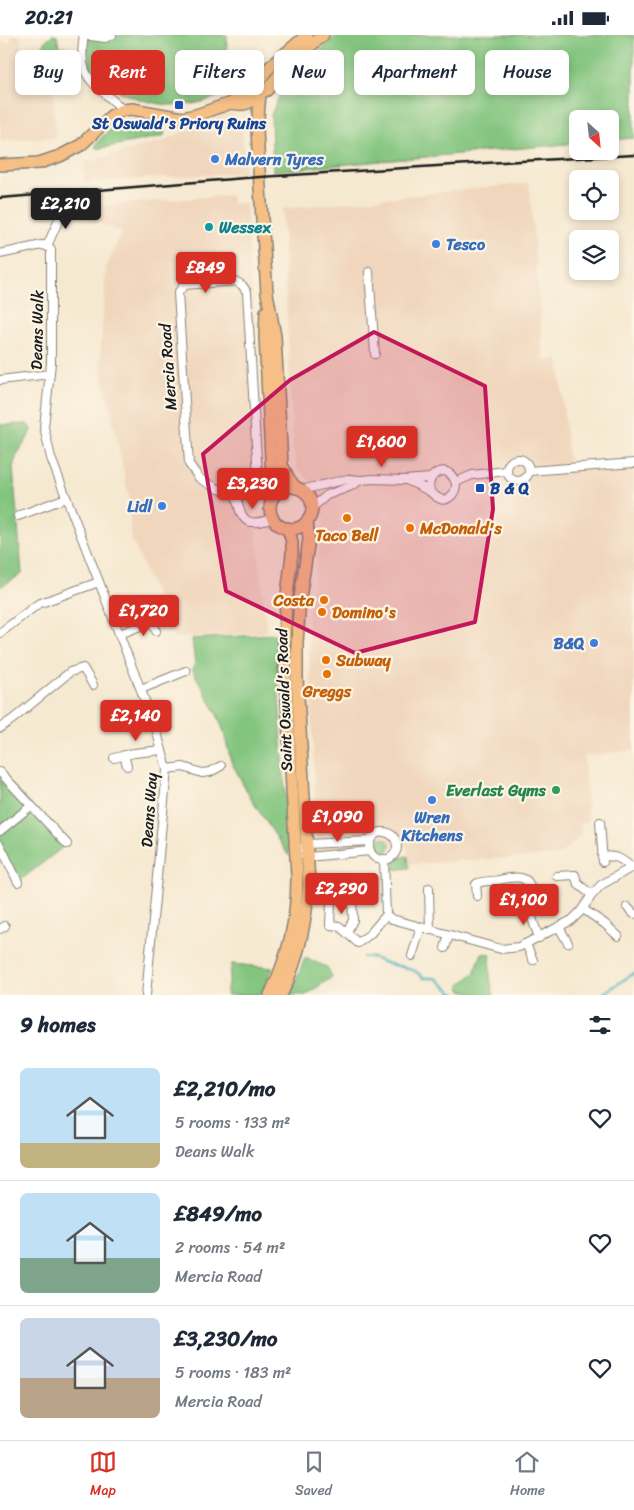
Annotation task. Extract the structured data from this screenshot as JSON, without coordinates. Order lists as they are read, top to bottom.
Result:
{
  "streets": {
    "main road": ["Saint Oswald's Road"],
    "street": ["Deans Walk", "Mercia Road", "Deans Way"]
  },
  "crossings": [
    ["Deans Walk", "Deans Way"]
  ],
  "places": {
    "transit": ["St Oswald's Priory Ruins", "B & Q"],
    "other": [
      "Malvern Tyres",
      "Wessex",
      "Tesco",
      "Lidl",
      "Taco Bell",
      "McDonald's",
      "Costa",
      "Domino's",
      "B&Q",
      "Subway",
      "Greggs",
      "Everlast Gyms",
      "Wren Kitchens"
    ]
  },
  "north": "bottom right",
  "page": {
    "status": "20:21",
    "chip": [
      "Buy",
      "Rent",
      "Filters",
      "New",
      "Apartment",
      "House"
    ],
    "price": [
      "£2,210",
      "£849",
      "£1,600",
      "£3,230",
      "£1,720",
      "£2,140",
      "£1,090",
      "£2,290",
      "£1,100"
    ],
    "heading": "9 homes",
    "list": [
      {
        "name": "£2,210/mo",
        "note": "5 rooms · 133 m² · Deans Walk"
      },
      {
        "name": "£849/mo",
        "note": "2 rooms · 54 m² · Mercia Road"
      },
      {
        "name": "£3,230/mo",
        "note": "5 rooms · 183 m² · Mercia Road"
      }
    ],
    "tabs": ["Map", "Saved", "Home"]
  }
}
